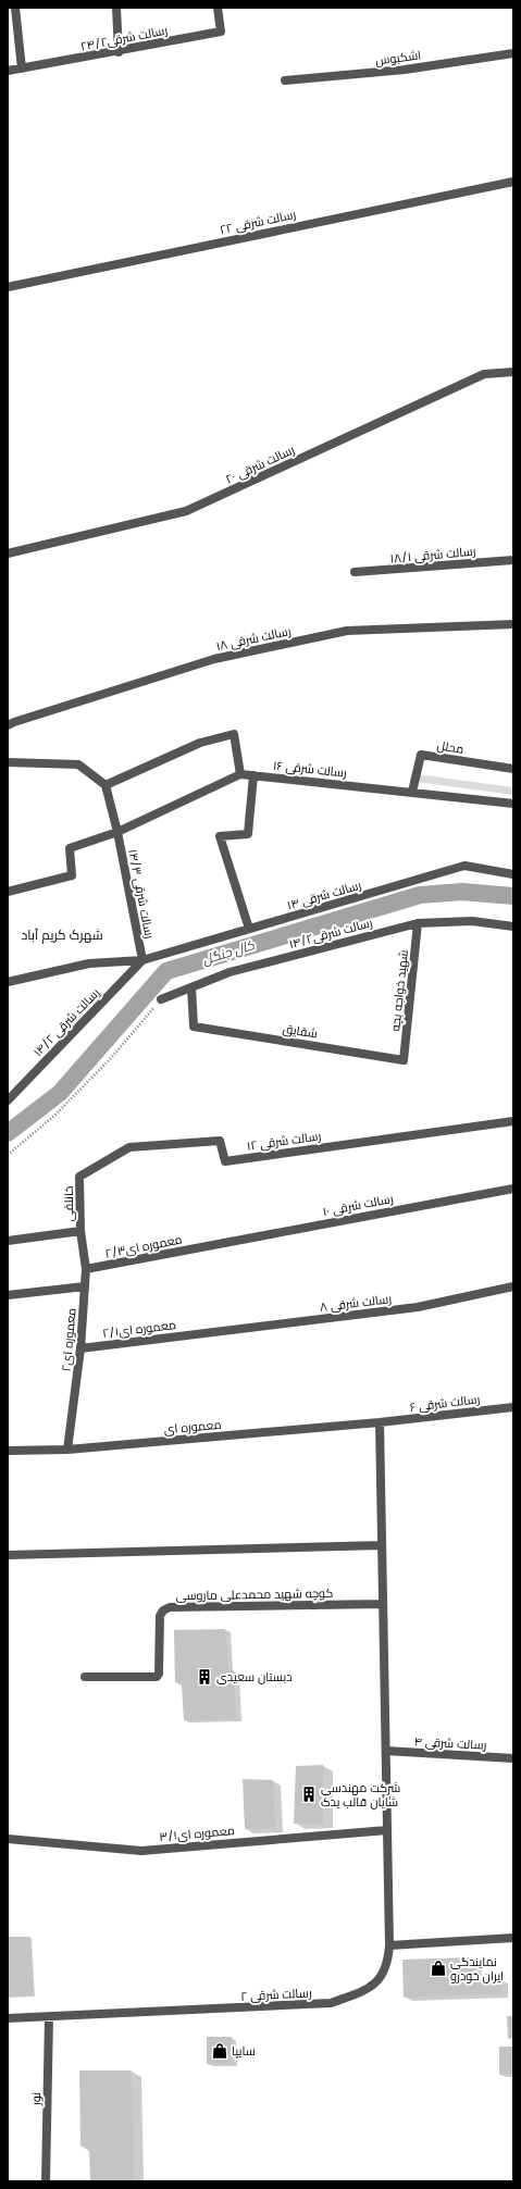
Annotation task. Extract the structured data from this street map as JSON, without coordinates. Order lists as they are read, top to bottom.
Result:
{
  "streets": {
    "street": [
      "رسالت شرقی۲۴/۲",
      "اشکبوس",
      "رسالت شرقی ۲۲",
      "رسالت شرقی ۲۰",
      "رسالت شرقی ۱۸/۱",
      "رسالت شرقی ۱۸",
      "محلل",
      "رسالت شرقی ۱۶",
      "رسالت شرقی ۱۴/۳",
      "رسالت شرقی ۱۴",
      "رسالت شرقی۱۴/۲",
      "شهید خواجه بچه",
      "رسالت شرقی ۱۴/۲",
      "شقایق",
      "رسالت شرقی ۱۲",
      "خانلقی",
      "رسالت شرقی ۱۰",
      "معموره ای۲/۳",
      "رسالت شرقی ۸",
      "معموره ای۲/۱",
      "معموره ای۲",
      "رسالت شرقی ۶",
      "معموره ای",
      "کوچه شهید محمدعلی ماروسی",
      "رسالت شرقی ۴",
      "معموره ای۳/۱",
      "رسالت شرقی ۲",
      "نور"
    ]
  },
  "crossings": [
    ["محلل", "رسالت شرقی ۱۶"],
    ["رسالت شرقی ۱۶", "رسالت شرقی ۱۴/۳"],
    ["رسالت شرقی ۱۴/۳", "رسالت شرقی ۱۴"],
    ["رسالت شرقی ۱۴/۳", "رسالت شرقی ۱۴/۲"],
    ["رسالت شرقی ۱۴", "رسالت شرقی ۱۴/۲"],
    ["رسالت شرقی۱۴/۲", "شهید خواجه بچه"],
    ["رسالت شرقی۱۴/۲", "شقایق"],
    ["شهید خواجه بچه", "شقایق"],
    ["رسالت شرقی ۱۲", "خانلقی"],
    ["خانلقی", "معموره ای۲"],
    ["رسالت شرقی ۱۰", "معموره ای۲/۳"],
    ["معموره ای۲/۳", "معموره ای۲"],
    ["رسالت شرقی ۸", "معموره ای۲/۱"],
    ["معموره ای۲/۱", "معموره ای۲"],
    ["معموره ای۲", "معموره ای"],
    ["رسالت شرقی ۶", "معموره ای"],
    ["رسالت شرقی ۶", "رسالت شرقی ۲"],
    ["معموره ای", "رسالت شرقی ۲"],
    ["کوچه شهید محمدعلی ماروسی", "رسالت شرقی ۲"],
    ["رسالت شرقی ۴", "رسالت شرقی ۲"],
    ["معموره ای۳/۱", "رسالت شرقی ۲"],
    ["رسالت شرقی ۲", "نور"]
  ],
  "districts": ["شهرک کریم آباد"],
  "water": ["کال جنگل"],
  "places": {
    "building": ["دبستان سعیدی", "شرکت مهندسی شایان قالب یدک"],
    "shop": ["نمایندگی ایران خودرو", "سایپا"]
  }
}
